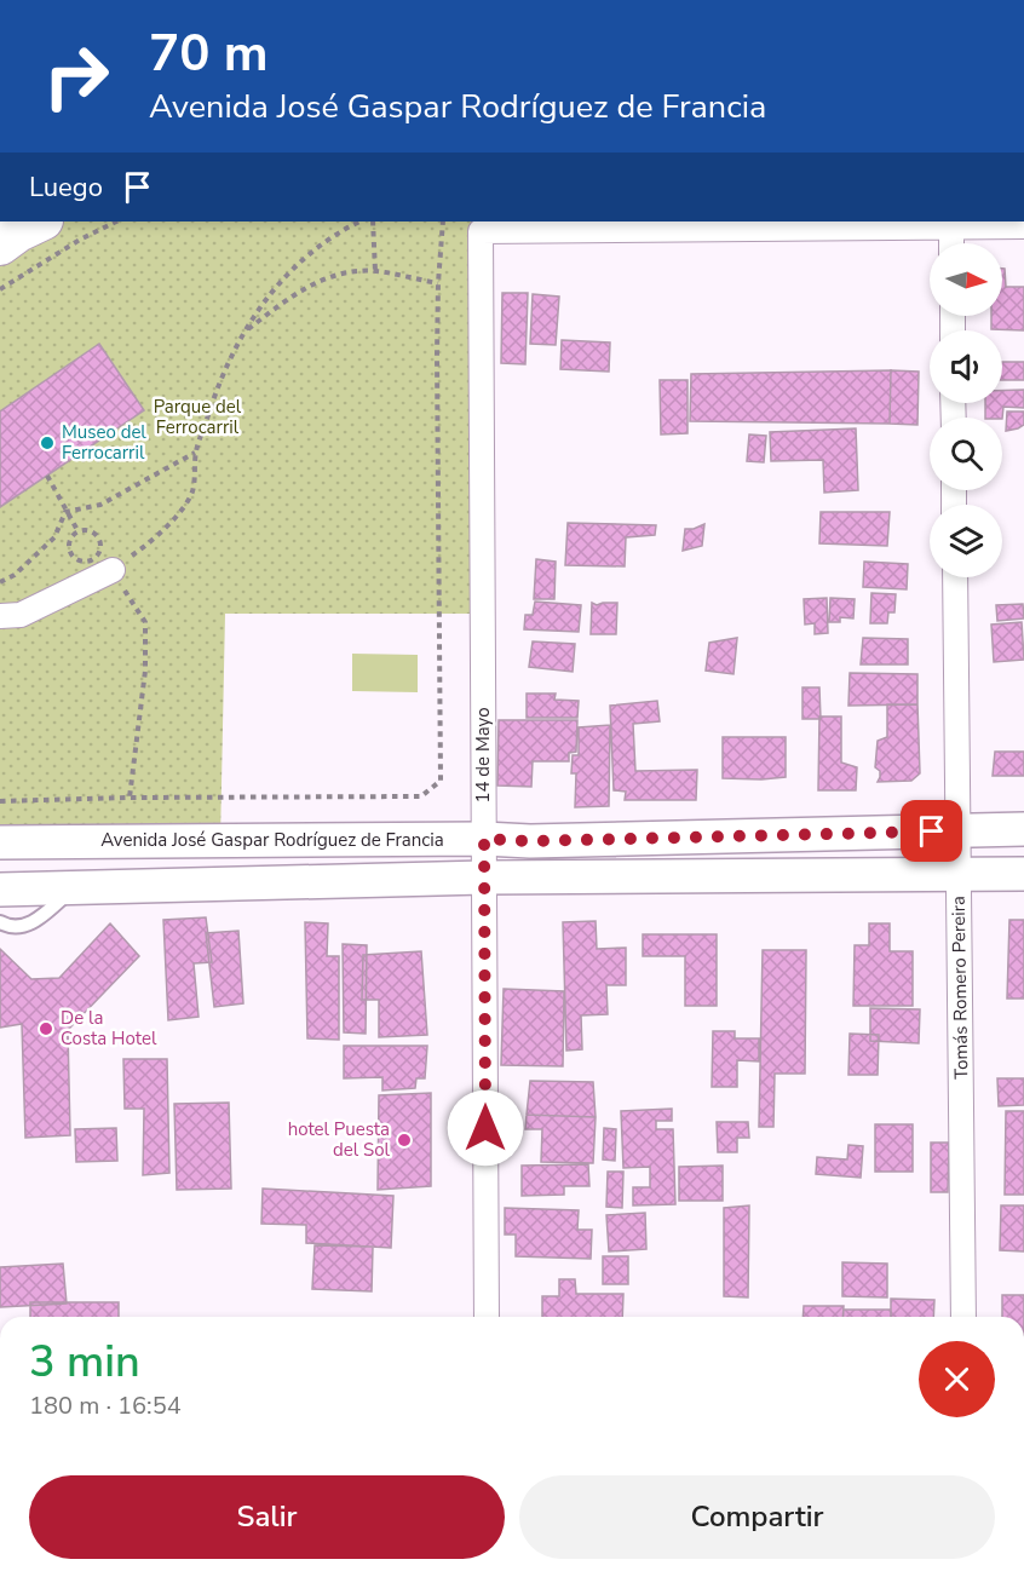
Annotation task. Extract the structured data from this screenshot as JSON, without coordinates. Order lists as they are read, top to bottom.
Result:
{
  "streets": {
    "main road": ["Avenida José Gaspar Rodríguez de Francia"],
    "street": ["14 de Mayo", "Tomás Romero Pereira"]
  },
  "crossings": [
    ["14 de Mayo", "Avenida José Gaspar Rodríguez de Francia"],
    ["Avenida José Gaspar Rodríguez de Francia", "Tomás Romero Pereira"]
  ],
  "parks": ["Parque del Ferrocarril"],
  "places": ["Museo del Ferrocarril", "De la Costa Hotel", "hotel Puesta del Sol"],
  "north": "right",
  "page": {
    "turn": ["70 m", "Avenida José Gaspar Rodríguez de Francia"],
    "then": "Luego",
    "heading": ["3 min", "180 m · 16:54"],
    "buttons": ["Salir", "Compartir"]
  }
}
